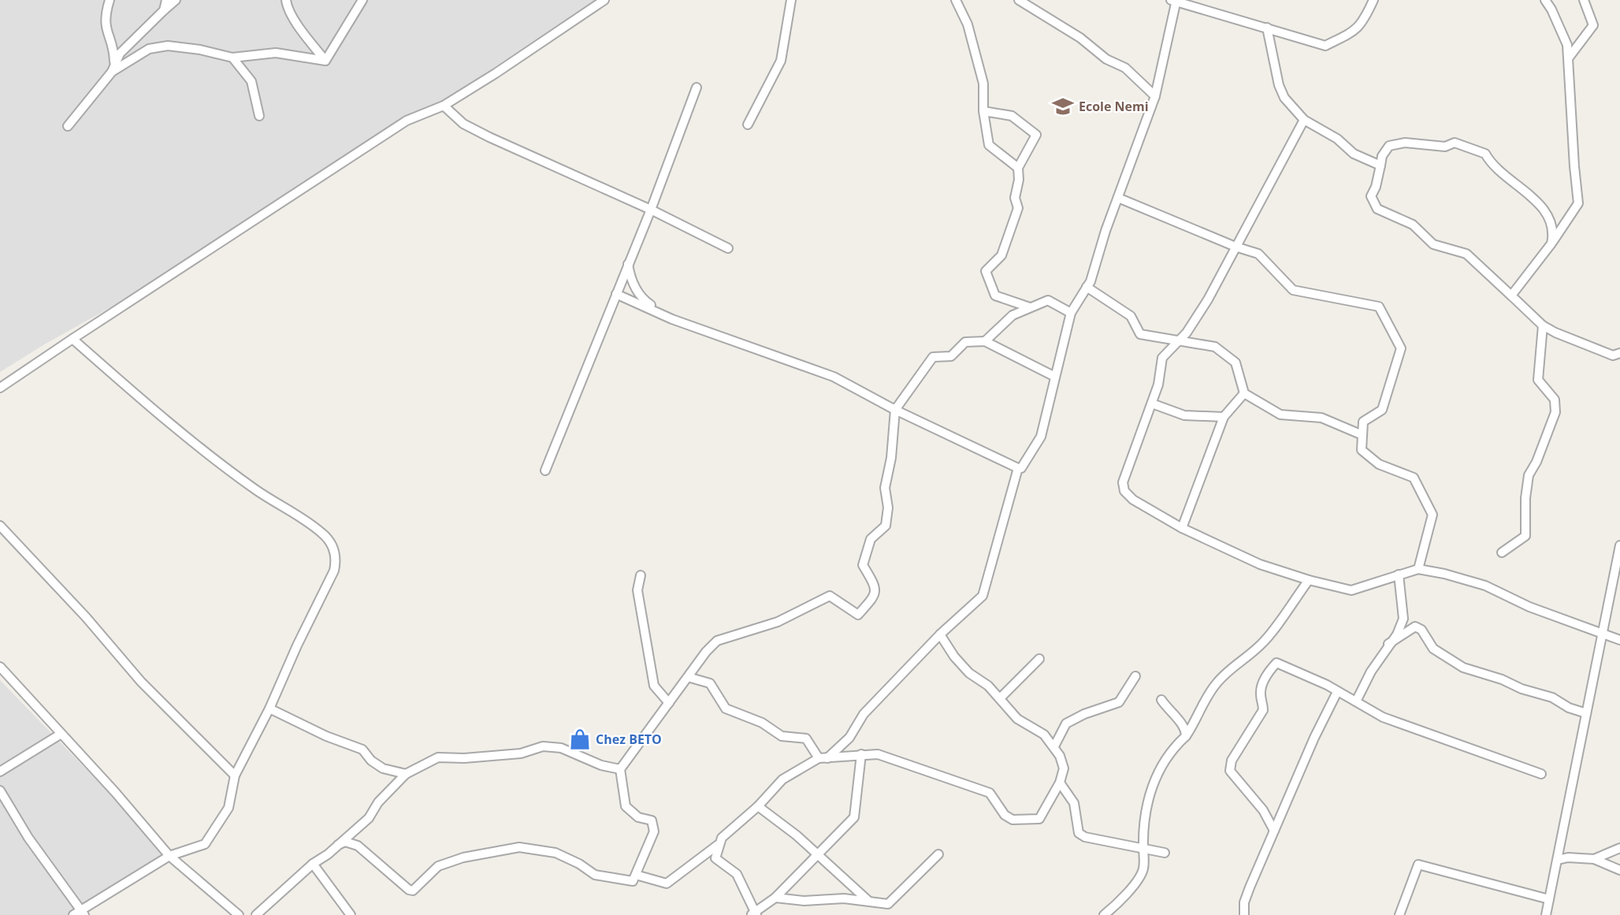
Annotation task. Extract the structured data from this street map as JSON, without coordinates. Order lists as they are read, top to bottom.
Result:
{
  "places": {
    "school or university": ["Ecole Nemi"],
    "shop": ["Chez BETO"]
  }
}
